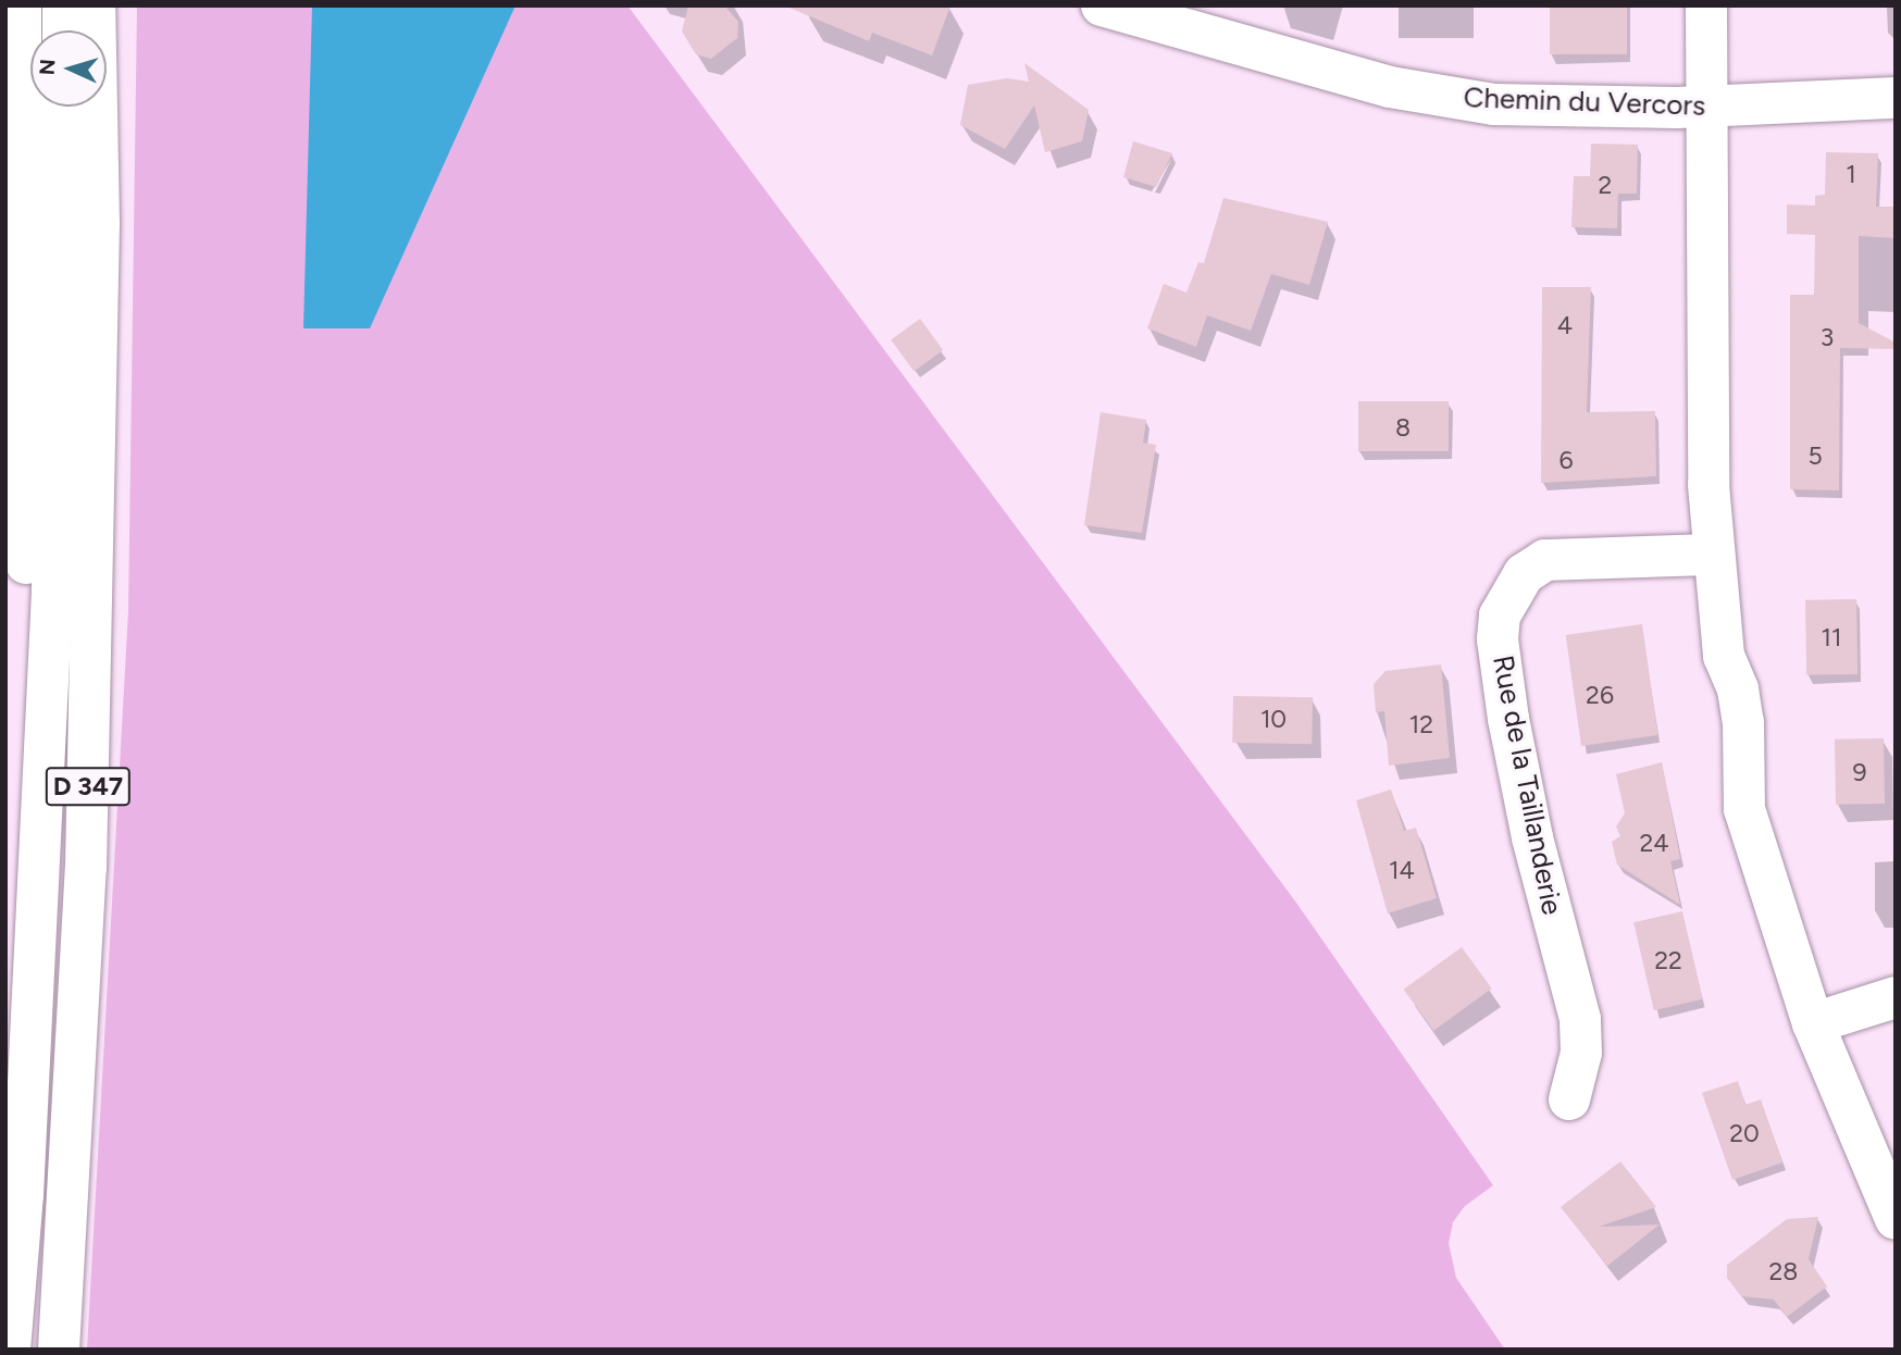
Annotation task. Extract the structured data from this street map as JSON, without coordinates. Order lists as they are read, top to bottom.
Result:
{
  "streets": {
    "main road": ["Chemin du Vercors", "Rue de la Taillanderie", "D 347"]
  },
  "house_numbers": [
    "1",
    "2",
    "4",
    "3",
    "8",
    "5",
    "6",
    "11",
    "26",
    "10",
    "12",
    "9",
    "24",
    "14",
    "22",
    "20",
    "28"
  ],
  "north": "left"
}
